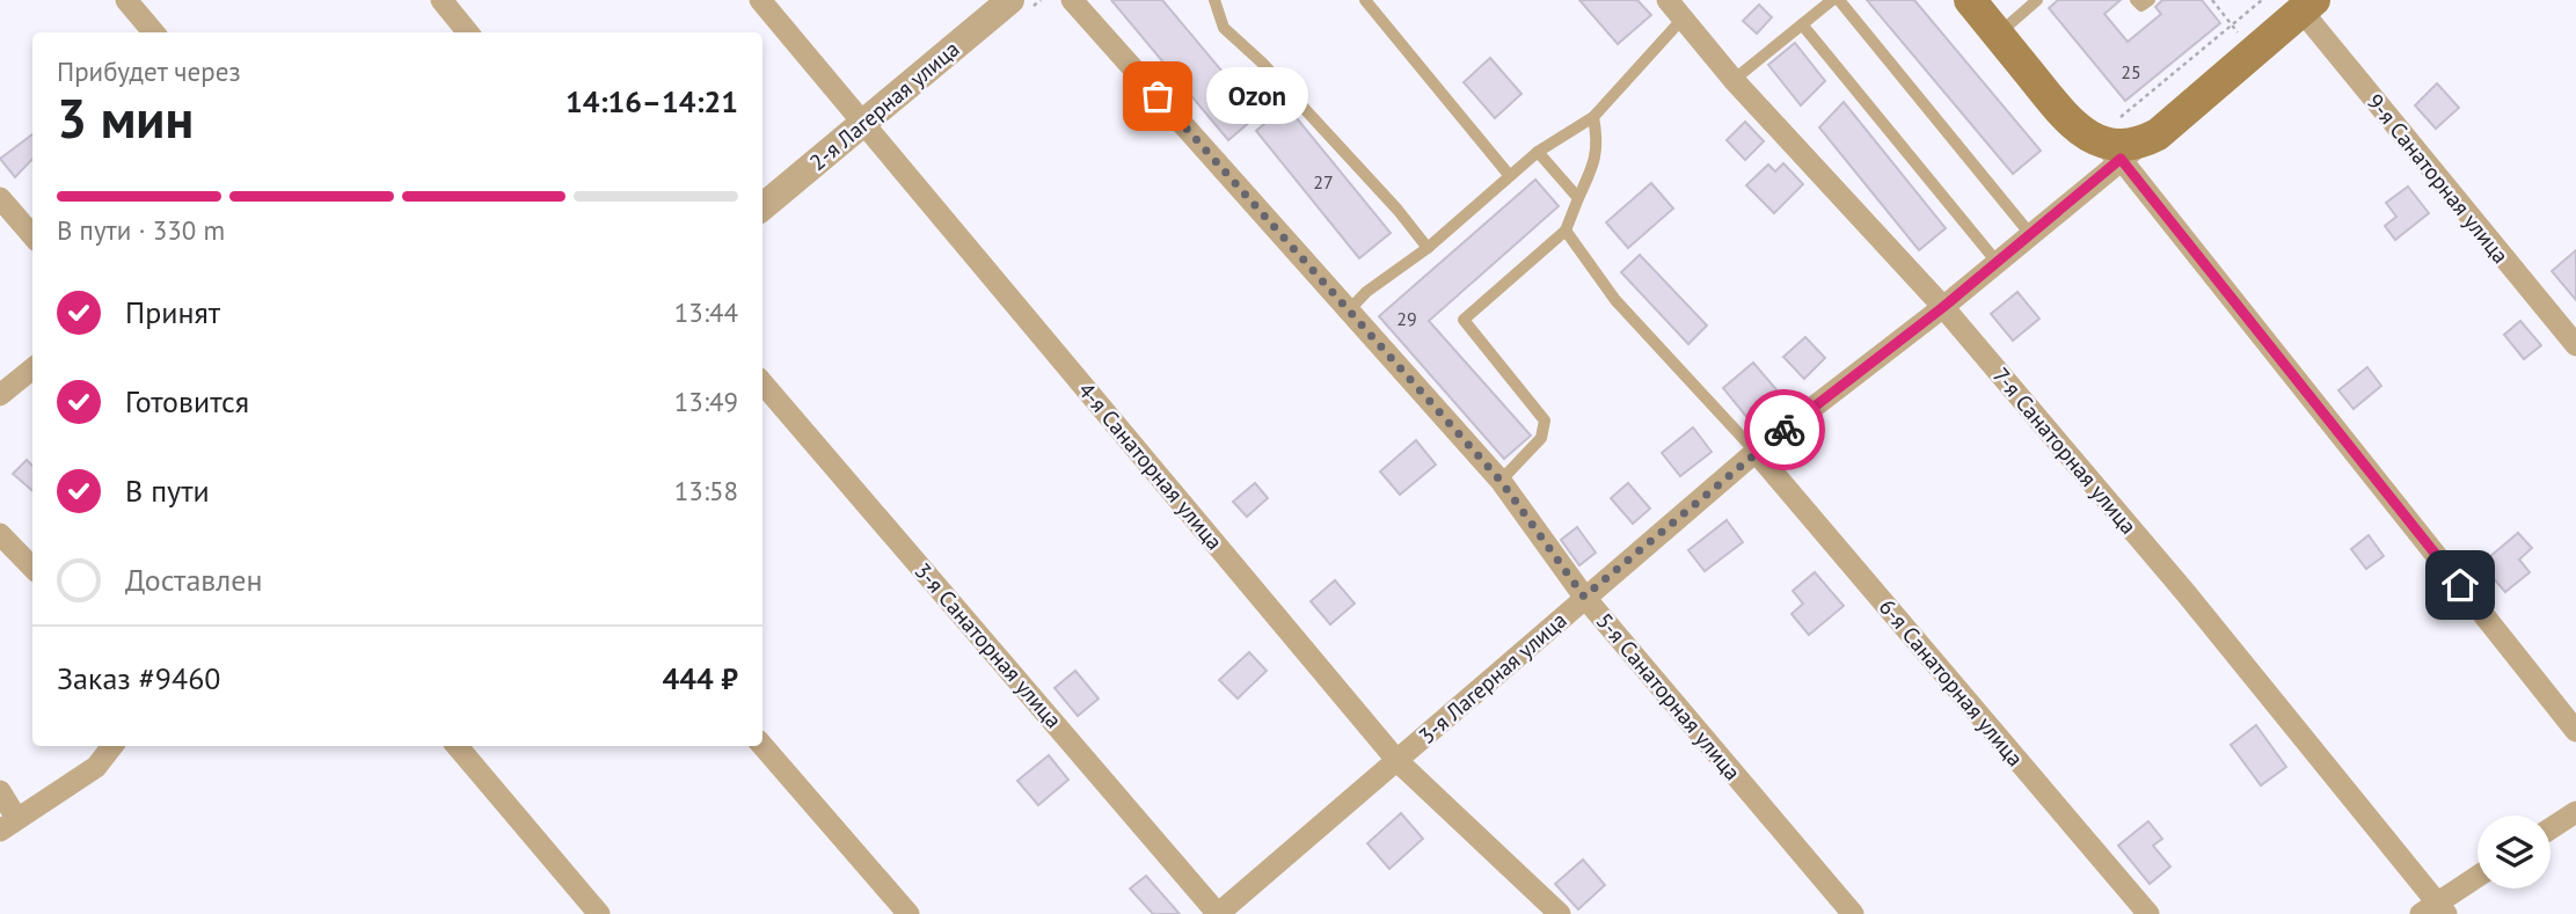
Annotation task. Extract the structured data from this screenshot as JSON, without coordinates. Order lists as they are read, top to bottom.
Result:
{
  "streets": {
    "main road": ["3-я Лагерная улица"],
    "street": [
      "2-я Лагерная улица",
      "9-я Санаторная улица",
      "7-я Санаторная улица",
      "4-я Санаторная улица",
      "3-я Санаторная улица",
      "6-я Санаторная улица",
      "5-я Санаторная улица"
    ]
  },
  "crossings": [
    ["2-я Лагерная улица", "4-я Санаторная улица"],
    ["9-я Санаторная улица", "3-я Лагерная улица"],
    ["7-я Санаторная улица", "3-я Лагерная улица"],
    ["4-я Санаторная улица", "3-я Лагерная улица"],
    ["3-я Санаторная улица", "3-я Лагерная улица"],
    ["3-я Лагерная улица", "6-я Санаторная улица"],
    ["3-я Лагерная улица", "5-я Санаторная улица"]
  ],
  "places": ["Ozon"],
  "house_numbers": ["25", "27", "29"],
  "page": {
    "heading": ["3 мин", "Прибудет через", "14:16–14:21"],
    "panel": ["Заказ #9460", "444 ₽"],
    "bubble": "Ozon",
    "bar": "В пути · 330 m",
    "list": [
      ["Принят", "13:44"],
      ["Готовится", "13:49"],
      ["В пути", "13:58"],
      "Доставлен"
    ]
  }
}
